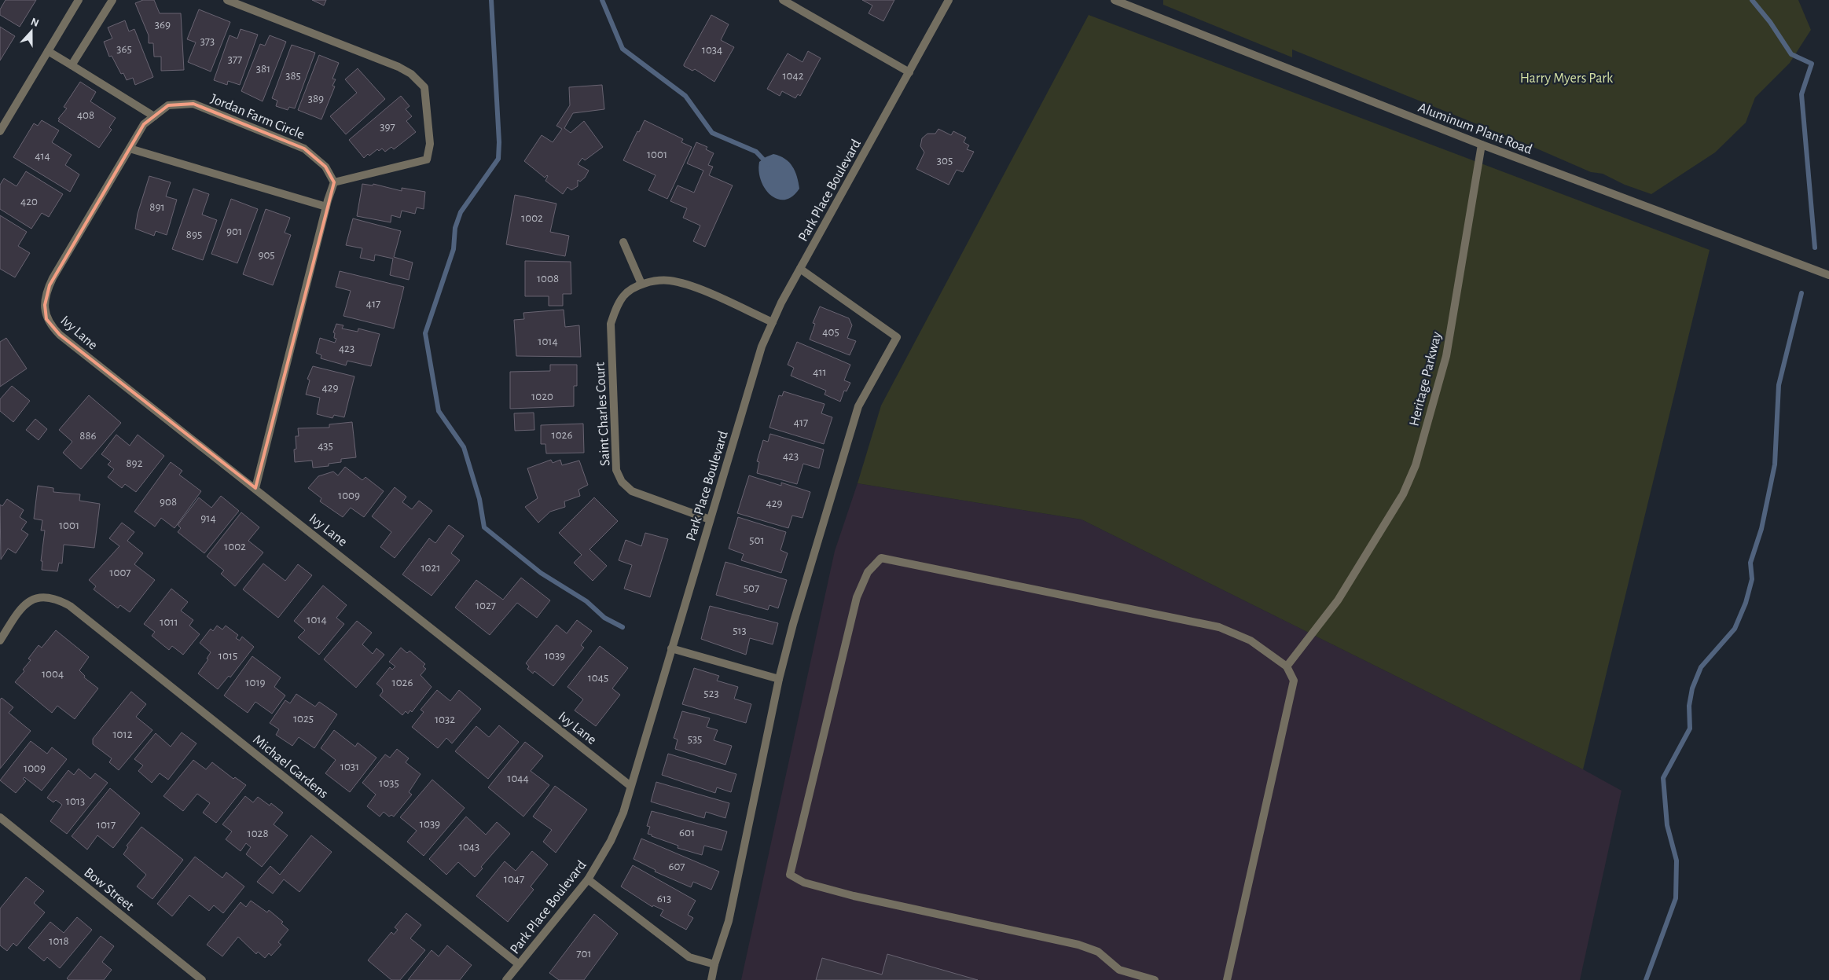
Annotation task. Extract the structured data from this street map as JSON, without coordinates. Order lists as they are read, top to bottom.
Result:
{
  "streets": {
    "street": [
      "Jordan Farm Circle",
      "Aluminum Plant Road",
      "Park Place Boulevard",
      "Ivy Lane",
      "Heritage Parkway",
      "Saint Charles Court",
      "Michael Gardens",
      "Bow Street"
    ]
  },
  "crossings": [
    ["Jordan Farm Circle", "Ivy Lane"],
    ["Aluminum Plant Road", "Heritage Parkway"],
    ["Park Place Boulevard", "Ivy Lane"],
    ["Park Place Boulevard", "Saint Charles Court"],
    ["Park Place Boulevard", "Michael Gardens"]
  ],
  "parks": ["Harry Myers Park"],
  "house_numbers": [
    "369",
    "373",
    "365",
    "1034",
    "377",
    "381",
    "385",
    "1042",
    "389",
    "408",
    "397",
    "1001",
    "414",
    "305",
    "420",
    "891",
    "1002",
    "901",
    "895",
    "905",
    "1008",
    "417",
    "405",
    "1014",
    "423",
    "411",
    "429",
    "1020",
    "417",
    "1026",
    "886",
    "435",
    "423",
    "892",
    "1009",
    "908",
    "429",
    "914",
    "1001",
    "501",
    "1002",
    "1021",
    "1007",
    "507",
    "1027",
    "1014",
    "1011",
    "513",
    "1015",
    "1039",
    "1004",
    "1045",
    "1019",
    "1026",
    "523",
    "1025",
    "1032",
    "1012",
    "535",
    "1031",
    "1009",
    "1044",
    "1035",
    "1013",
    "1039",
    "1017",
    "601",
    "1028",
    "1043",
    "607",
    "1047",
    "613",
    "1018",
    "701"
  ],
  "north": "top"
}
